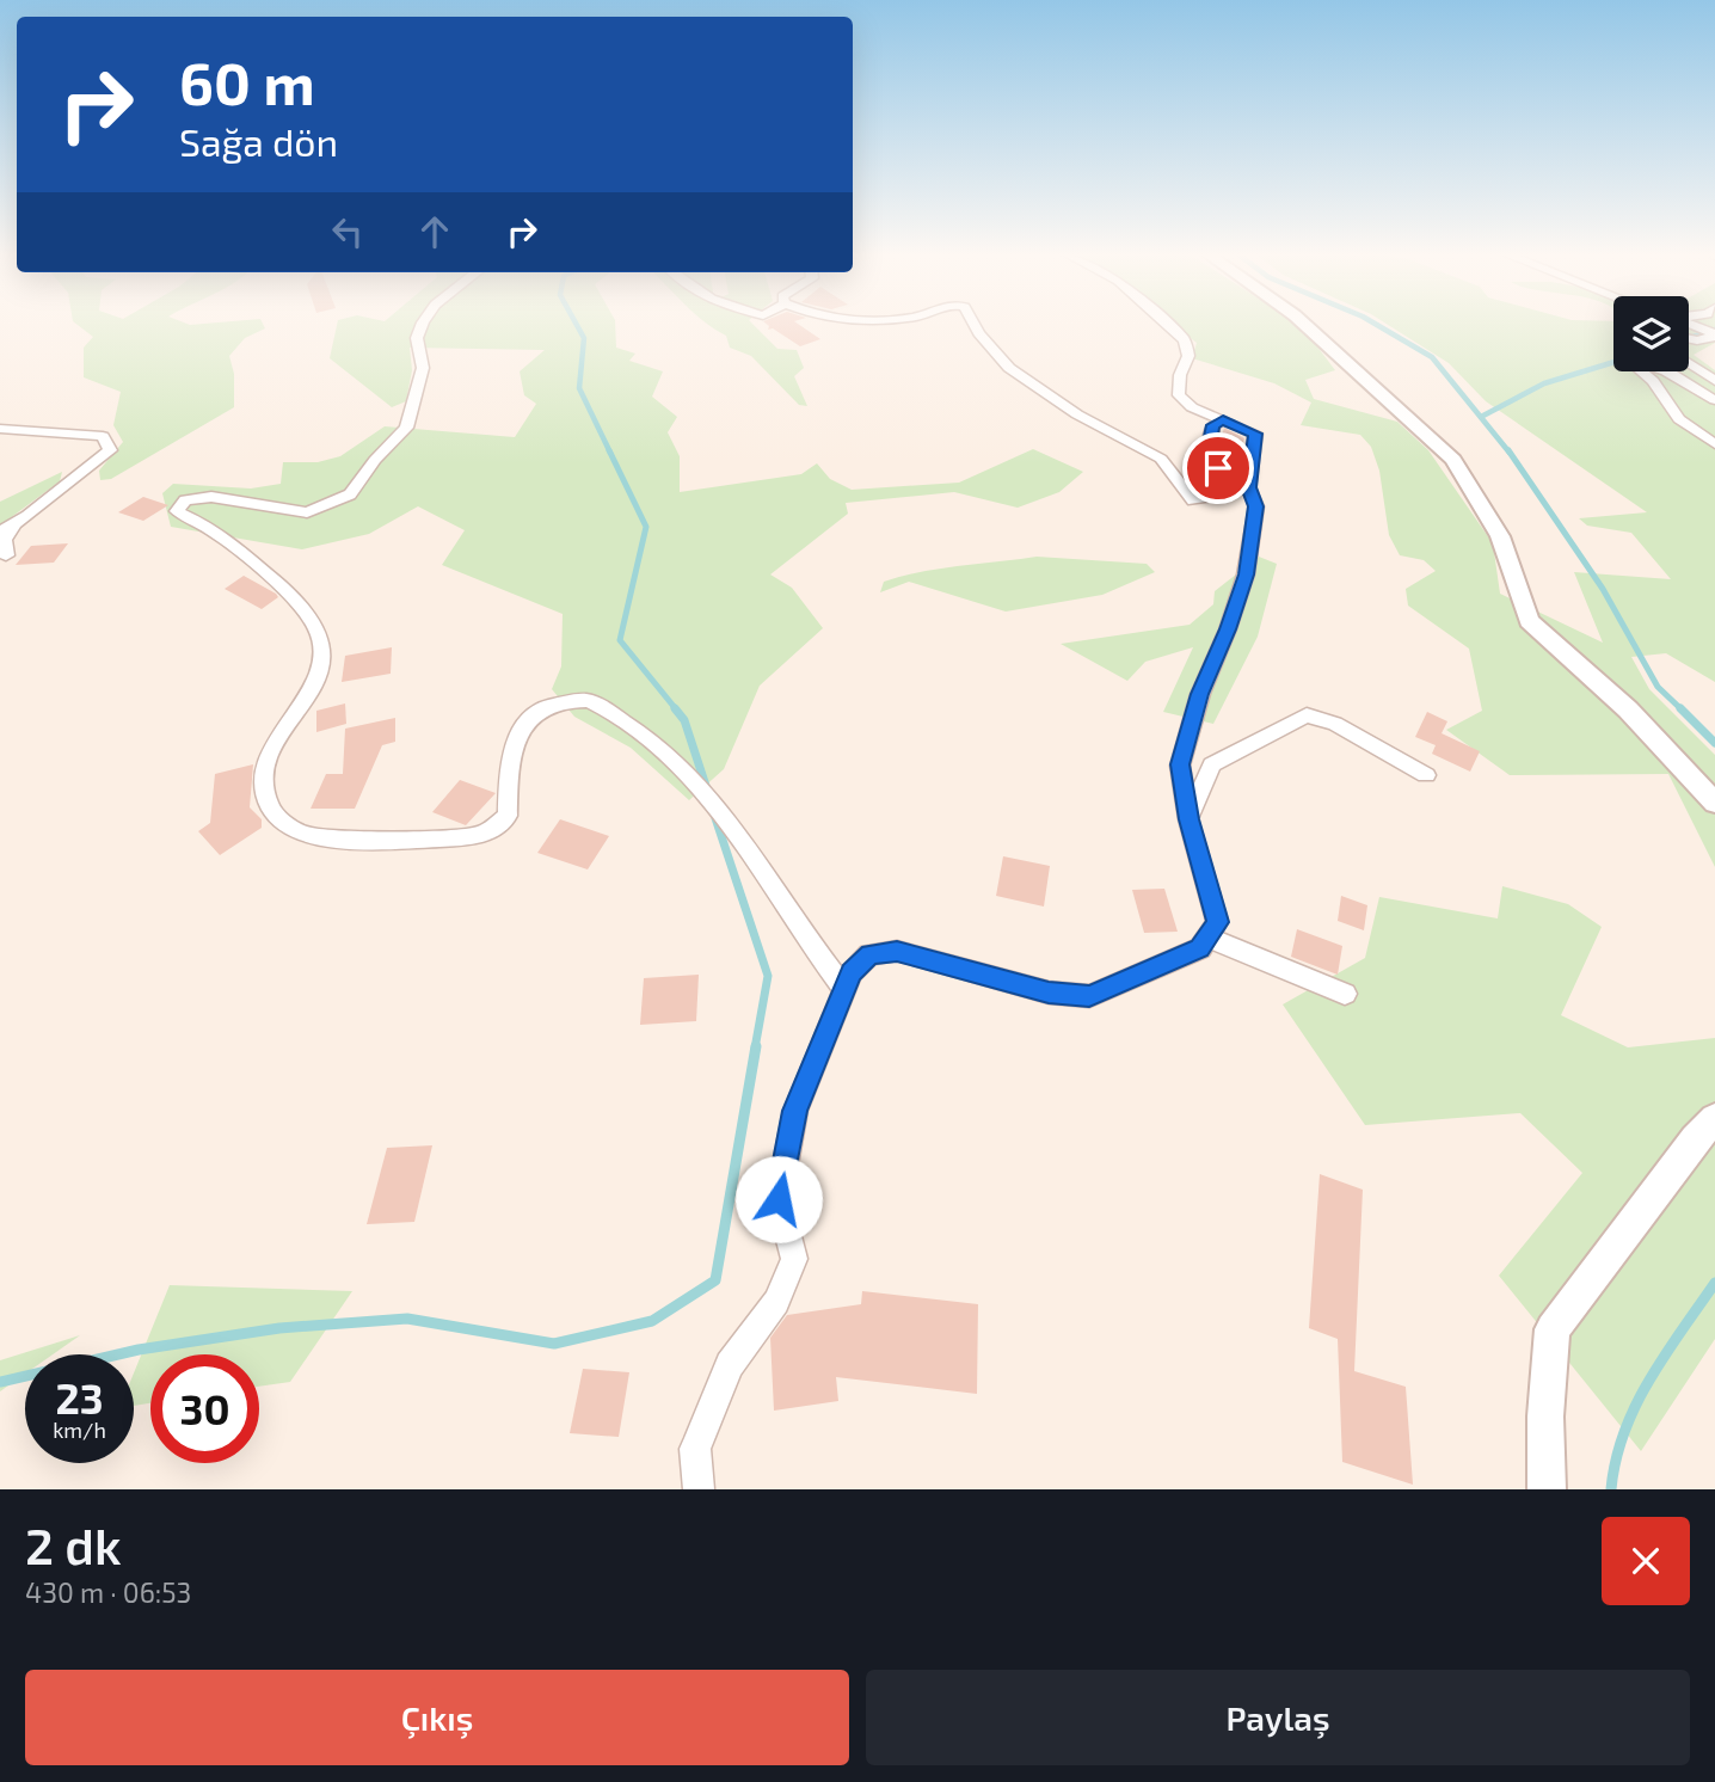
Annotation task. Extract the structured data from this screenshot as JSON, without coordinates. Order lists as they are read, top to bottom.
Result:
{
  "page": {
    "turn": ["60 m", "Sağa dön"],
    "speed": "23 km/h",
    "limit": "30",
    "heading": ["2 dk", "430 m · 06:53"],
    "buttons": ["Çıkış", "Paylaş"]
  }
}
